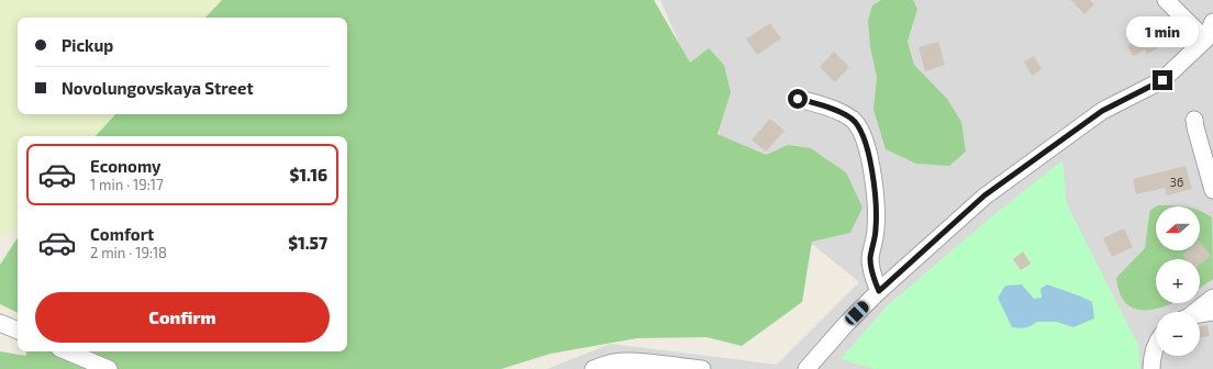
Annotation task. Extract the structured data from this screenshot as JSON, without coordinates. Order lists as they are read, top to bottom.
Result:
{
  "house_numbers": ["36"],
  "north": "left",
  "page": {
    "bubble": "1 min",
    "banner": ["Pickup", "Novolungovskaya Street"],
    "list": [
      {
        "name": "Economy",
        "note": "1 min · 19:17",
        "value": "$1.16"
      },
      {
        "name": "Comfort",
        "note": "2 min · 19:18",
        "value": "$1.57"
      }
    ],
    "map_buttons": ["+", "−"],
    "buttons": "Confirm"
  }
}
